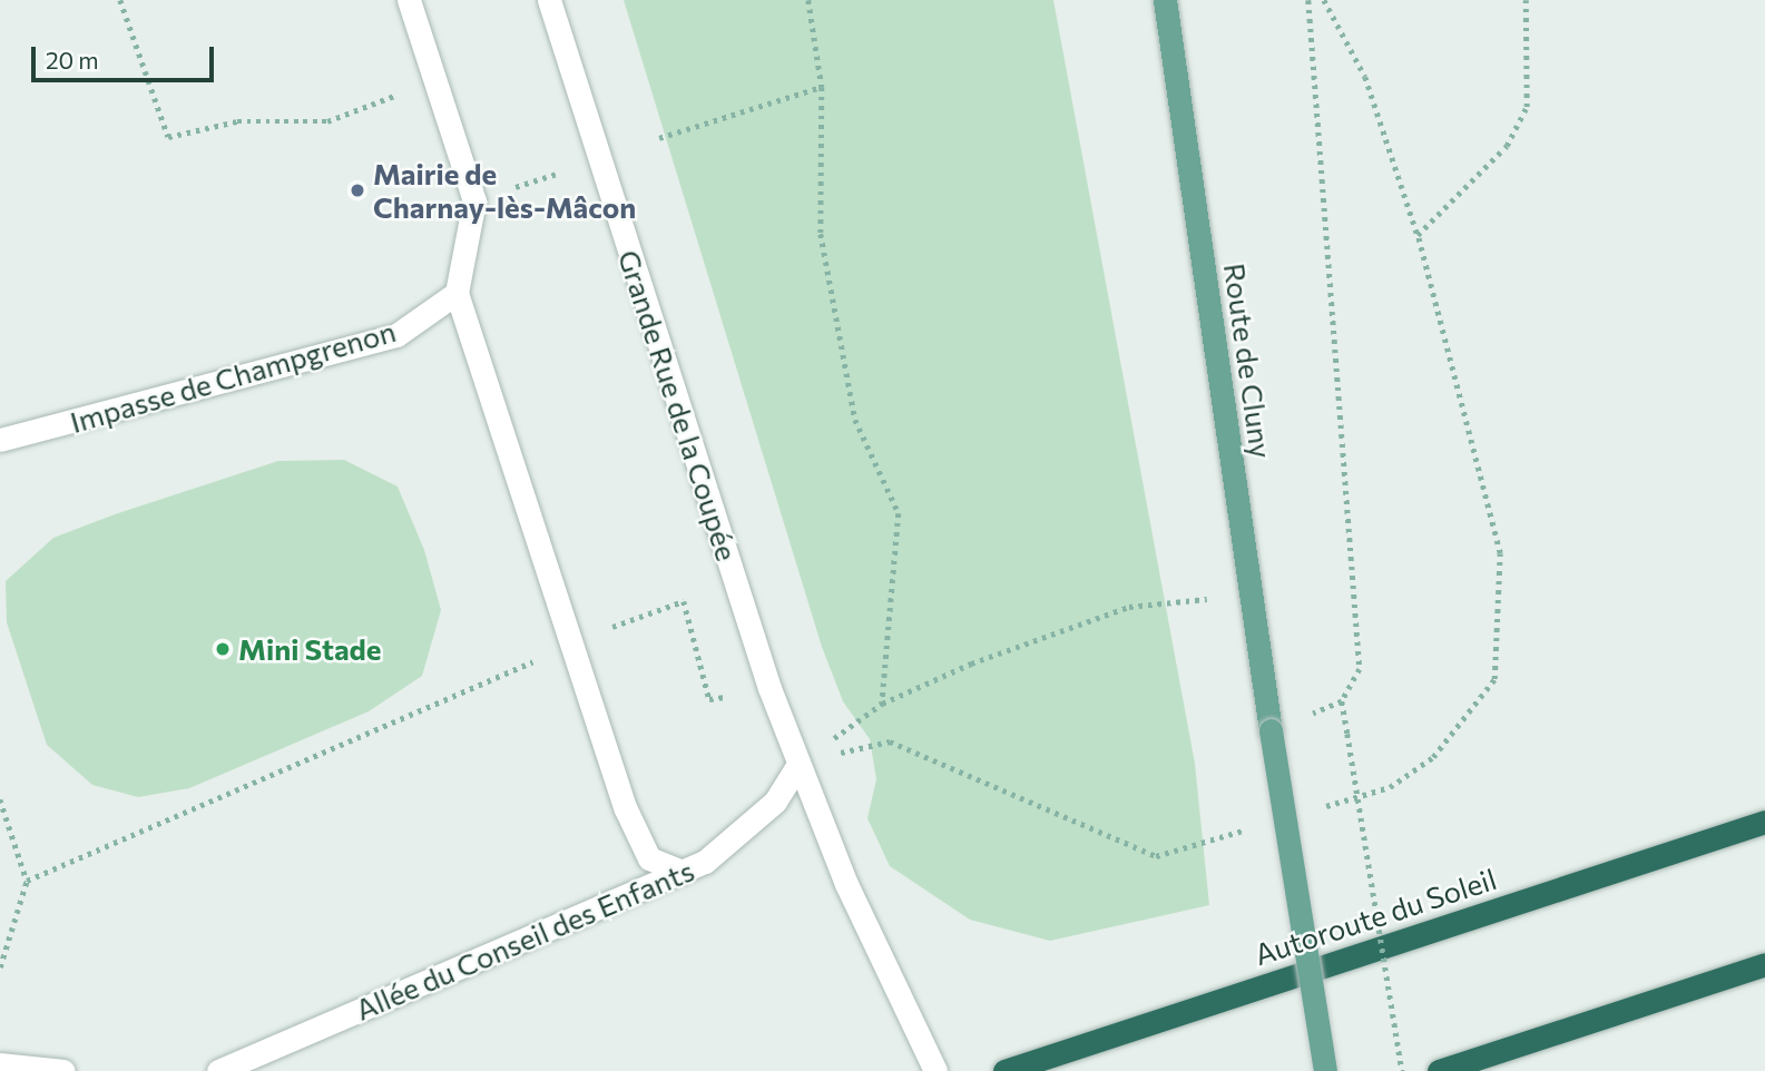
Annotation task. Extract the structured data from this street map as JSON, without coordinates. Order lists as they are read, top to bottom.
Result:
{
  "streets": {
    "highway": ["Autoroute du Soleil"],
    "main road": ["Route de Cluny"],
    "street": ["Impasse de Champgrenon", "Grande Rue de la Coupée", "Allée du Conseil des Enfants"]
  },
  "crossings": [
    ["Grande Rue de la Coupée", "Allée du Conseil des Enfants"]
  ],
  "places": ["Mairie de Charnay-lès-Mâcon", "Mini Stade"],
  "scale_bar": "20 m"
}
